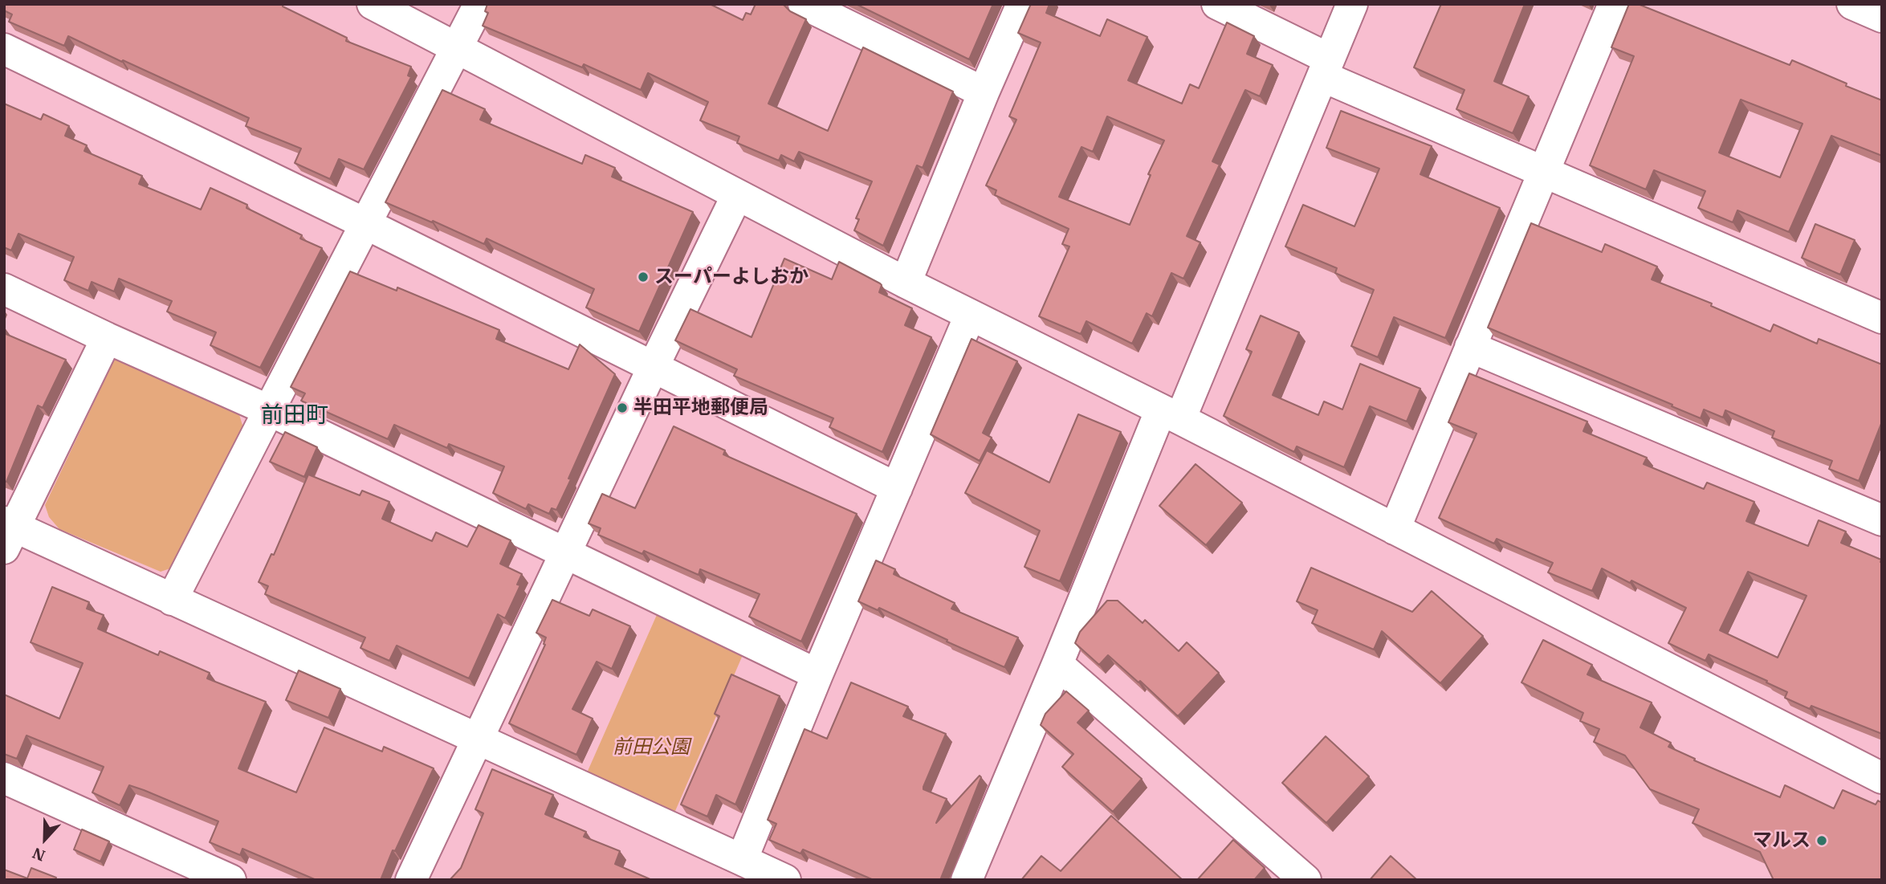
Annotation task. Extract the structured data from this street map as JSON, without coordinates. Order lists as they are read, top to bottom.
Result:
{
  "districts": ["前田町"],
  "parks": ["前田公園"],
  "places": ["スーパーよしおか", "半田平地郵便局", "マルス"],
  "north": "bottom"
}
